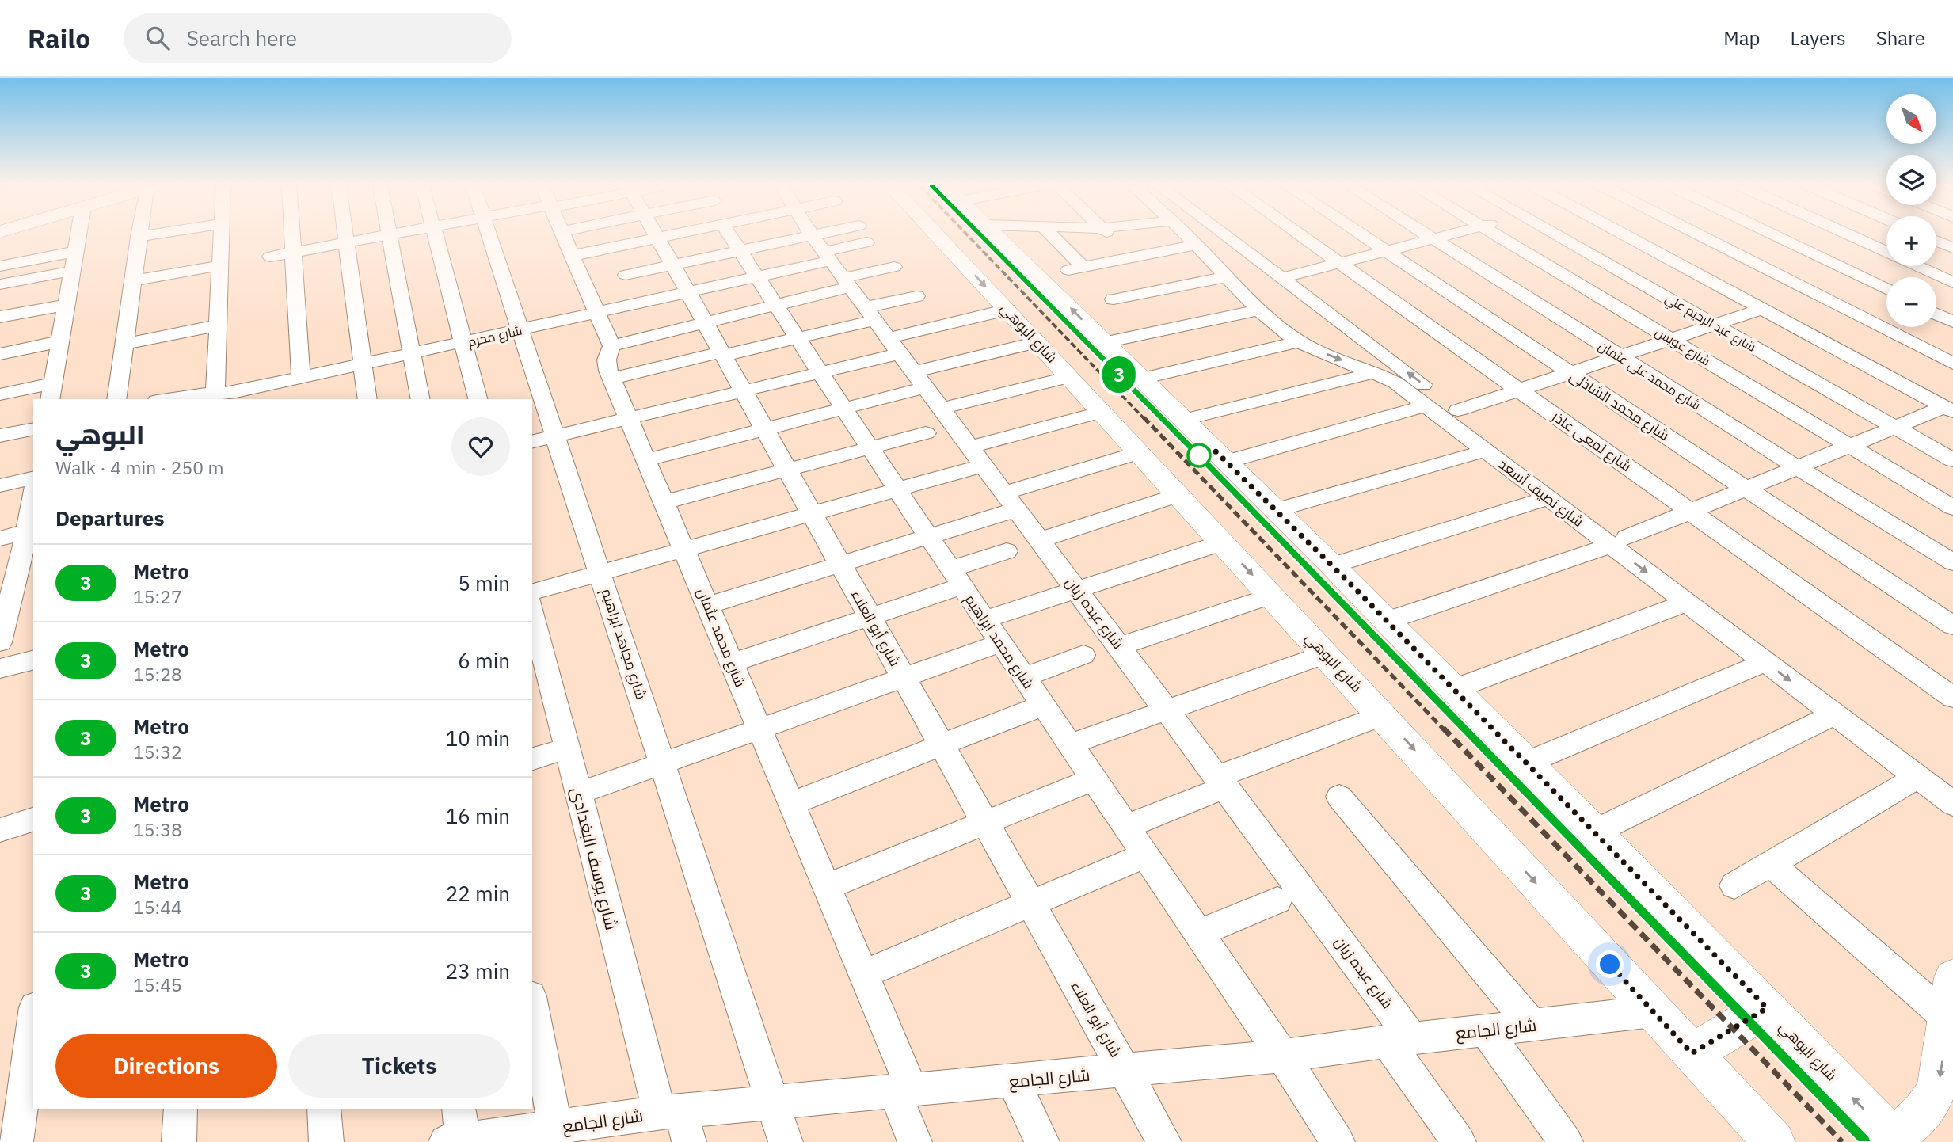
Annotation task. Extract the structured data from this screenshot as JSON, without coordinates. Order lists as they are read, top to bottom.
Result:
{
  "streets": {
    "street": [
      "شارع عبد الرحيم علي",
      "شارع البوهي",
      "شارع محرم",
      "شارع عويس",
      "شارع محمد على عثمان",
      "شارع محمد الشاذلى",
      "شارع لمعى عاذر",
      "شارع نصيف أسعد",
      "شارع عبده زيان",
      "شارع أبو العلاء",
      "شارع محمد عثمان",
      "شارع محمد ابراهيم",
      "شارع مجاهد ابراهيم",
      "شارع يوسف البغدادى",
      "شارع الجامع"
    ]
  },
  "crossings": [
    ["شارع البوهي", "شارع الجامع"],
    ["شارع محرم", "شارع عبده زيان"],
    ["شارع محرم", "شارع أبو العلاء"],
    ["شارع محرم", "شارع محمد عثمان"],
    ["شارع محرم", "شارع محمد ابراهيم"],
    ["شارع محرم", "شارع مجاهد ابراهيم"],
    ["شارع عبده زيان", "شارع الجامع"],
    ["شارع أبو العلاء", "شارع الجامع"],
    ["شارع محمد عثمان", "شارع الجامع"],
    ["شارع محمد ابراهيم", "شارع الجامع"],
    ["شارع مجاهد ابراهيم", "شارع الجامع"],
    ["شارع يوسف البغدادى", "شارع الجامع"]
  ],
  "lines": ["metro line 3"],
  "north": "bottom right",
  "page": {
    "header": "Railo",
    "search": "Search here",
    "nav": ["Map", "Layers", "Share"],
    "on_map": "3",
    "map_buttons": ["+", "−"],
    "heading": [
      ["البوهي", "Walk · 4 min · 250 m"],
      "Departures"
    ],
    "list": [
      {
        "mark": "3",
        "name": "Metro",
        "note": "15:27",
        "value": "5 min"
      },
      {
        "mark": "3",
        "name": "Metro",
        "note": "15:28",
        "value": "6 min"
      },
      {
        "mark": "3",
        "name": "Metro",
        "note": "15:32",
        "value": "10 min"
      },
      {
        "mark": "3",
        "name": "Metro",
        "note": "15:38",
        "value": "16 min"
      },
      {
        "mark": "3",
        "name": "Metro",
        "note": "15:44",
        "value": "22 min"
      },
      {
        "mark": "3",
        "name": "Metro",
        "note": "15:45",
        "value": "23 min"
      }
    ],
    "buttons": ["Directions", "Tickets"]
  }
}
